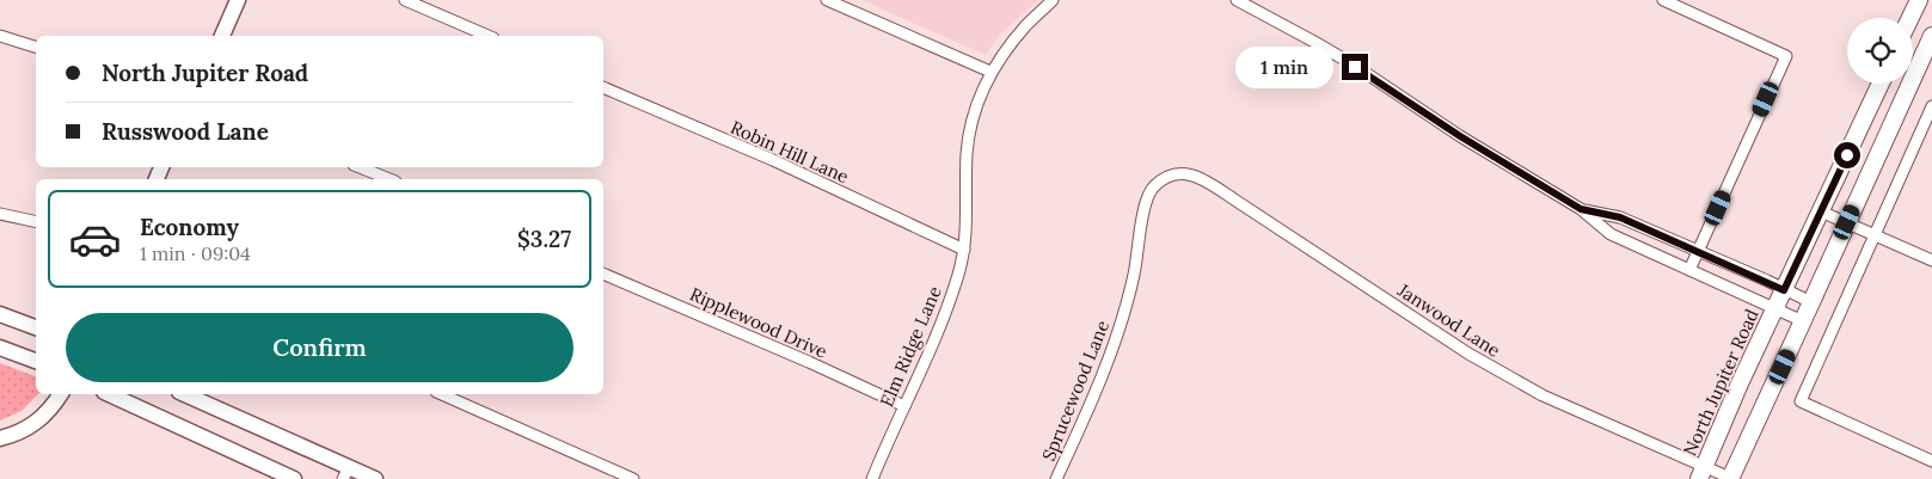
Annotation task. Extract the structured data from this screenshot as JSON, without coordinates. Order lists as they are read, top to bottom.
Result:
{
  "streets": {
    "main road": ["North Jupiter Road"],
    "street": [
      "Robin Hill Lane",
      "Janwood Lane",
      "Ripplewood Drive",
      "Elm Ridge Lane",
      "Sprucewood Lane"
    ]
  },
  "crossings": [
    ["Robin Hill Lane", "Elm Ridge Lane"],
    ["Janwood Lane", "North Jupiter Road"],
    ["Janwood Lane", "Sprucewood Lane"],
    ["Ripplewood Drive", "Elm Ridge Lane"]
  ],
  "page": {
    "banner": ["North Jupiter Road", "Russwood Lane"],
    "bubble": "1 min",
    "list": [
      {
        "name": "Economy",
        "note": "1 min · 09:04",
        "value": "$3.27"
      }
    ],
    "buttons": "Confirm"
  }
}
